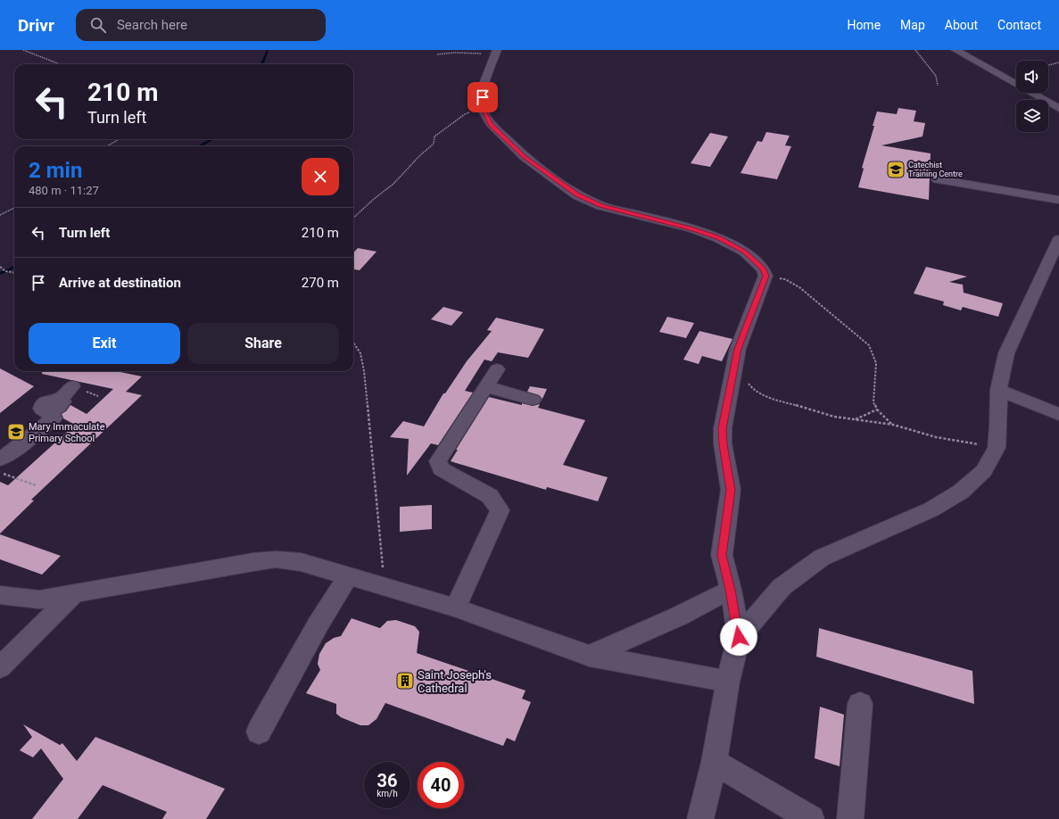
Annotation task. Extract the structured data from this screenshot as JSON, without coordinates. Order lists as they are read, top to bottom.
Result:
{
  "places": {
    "school or university": ["Catechist Training Centre", "Mary Immaculate Primary School"],
    "building": ["Saint Joseph's Cathedral"]
  },
  "page": {
    "header": "Drivr",
    "search": "Search here",
    "nav": [
      "Home",
      "Map",
      "About",
      "Contact"
    ],
    "turn": ["210 m", "Turn left"],
    "heading": ["2 min", "480 m · 11:27"],
    "list": [
      {
        "name": "Turn left",
        "value": "210 m"
      },
      {
        "name": "Arrive at destination",
        "value": "270 m"
      }
    ],
    "buttons": ["Exit", "Share"],
    "speed": "36 km/h",
    "limit": "40"
  }
}
